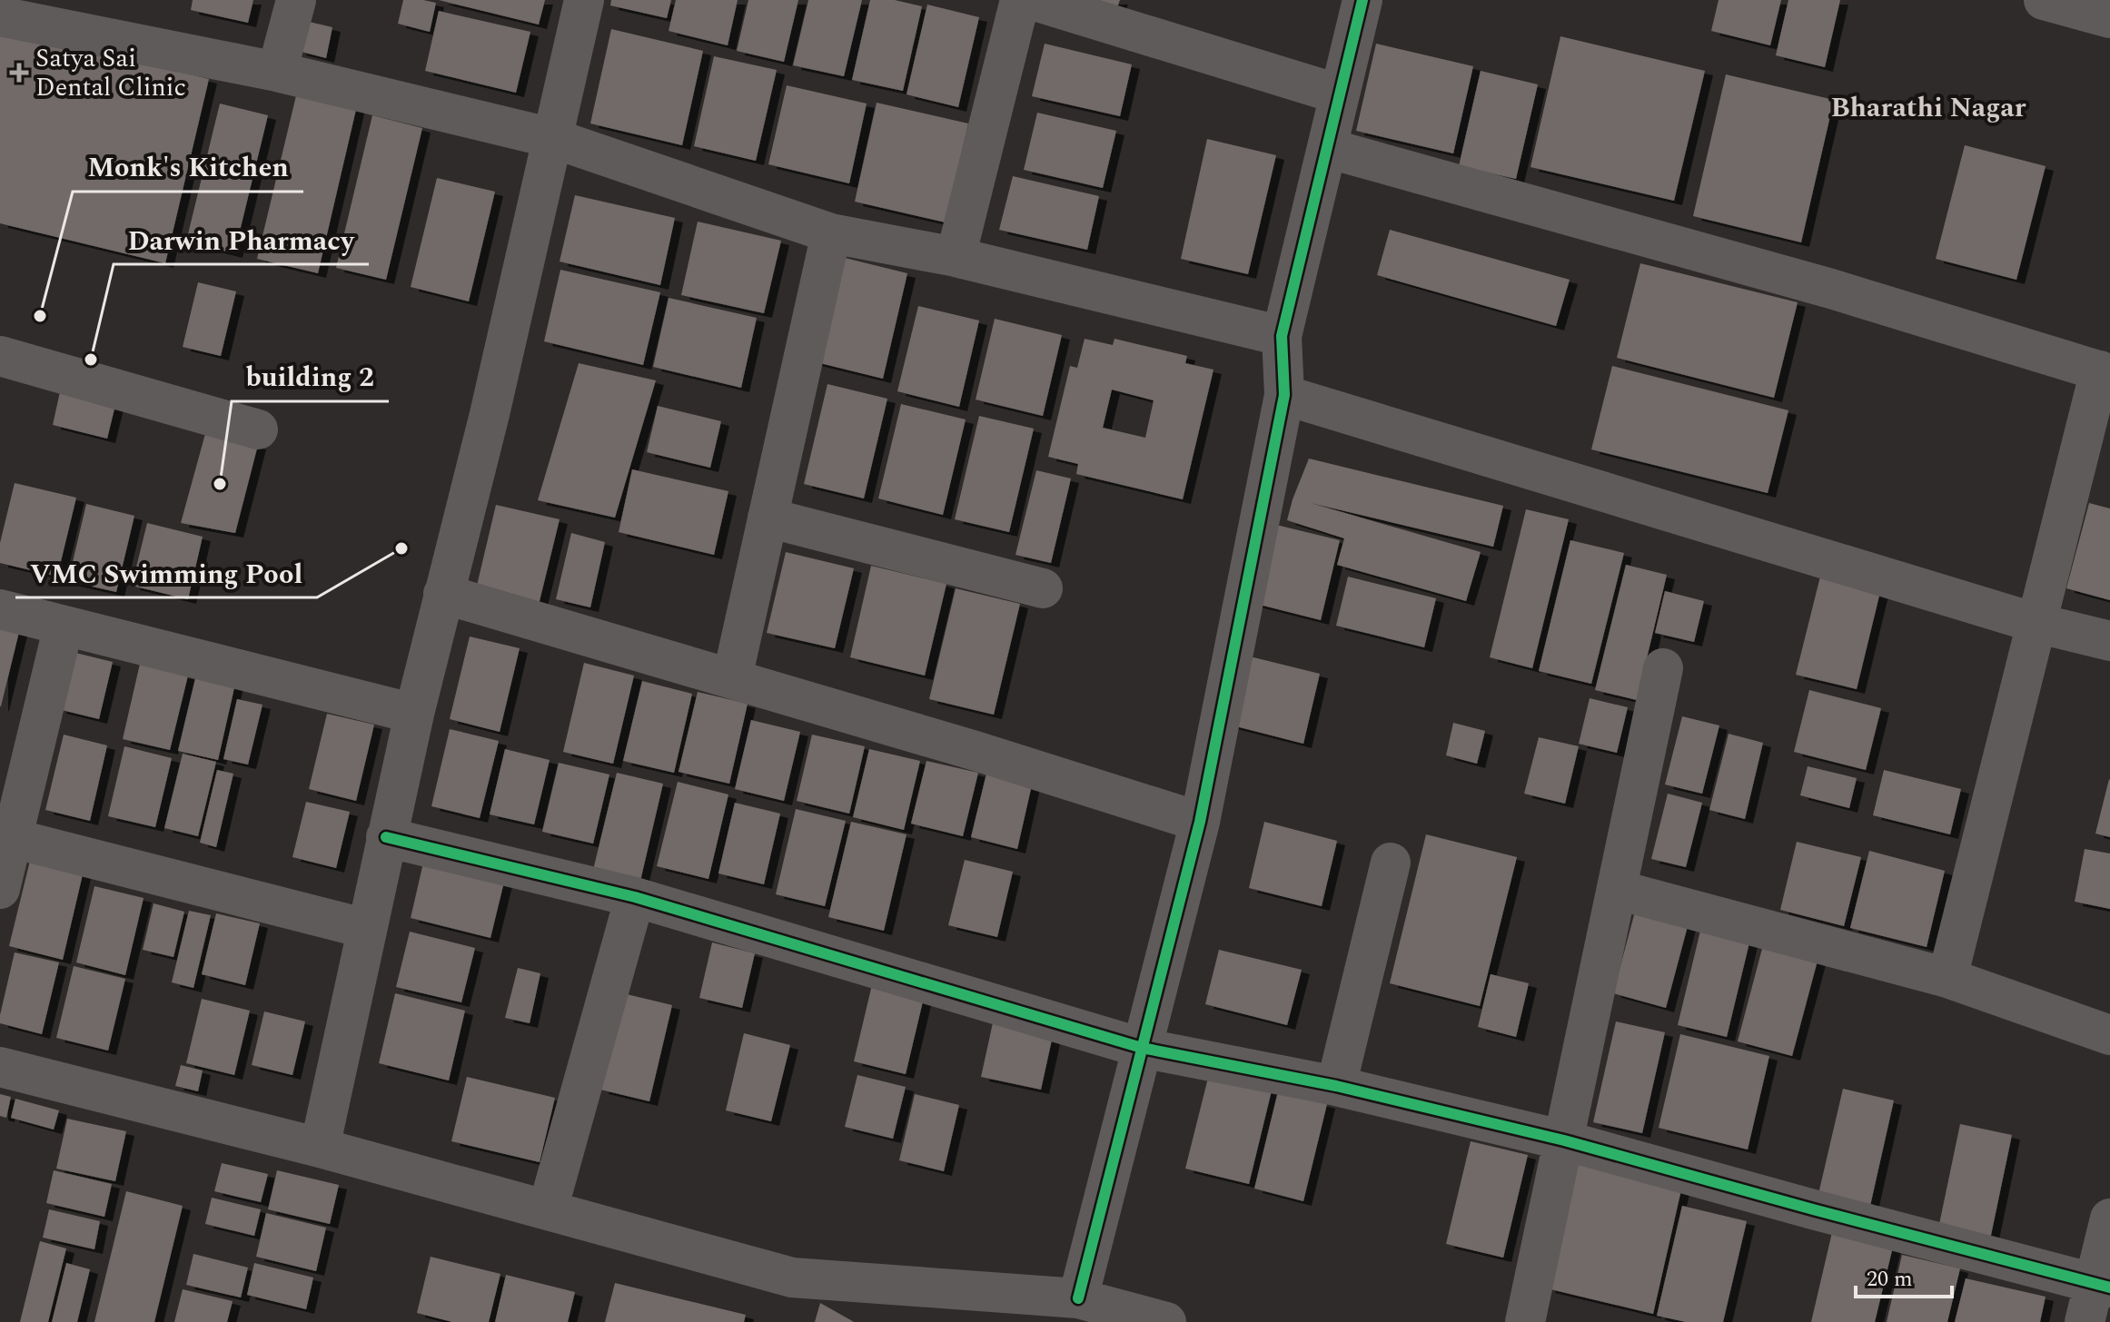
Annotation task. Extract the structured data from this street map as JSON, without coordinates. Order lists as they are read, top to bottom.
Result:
{
  "districts": ["Bharathi Nagar"],
  "places": {
    "health": ["Satya Sai Dental Clinic"],
    "other": [
      "Monk's Kitchen",
      "Darwin Pharmacy",
      "building 2",
      "VMC Swimming Pool"
    ]
  },
  "scale_bar": "20 m"
}
